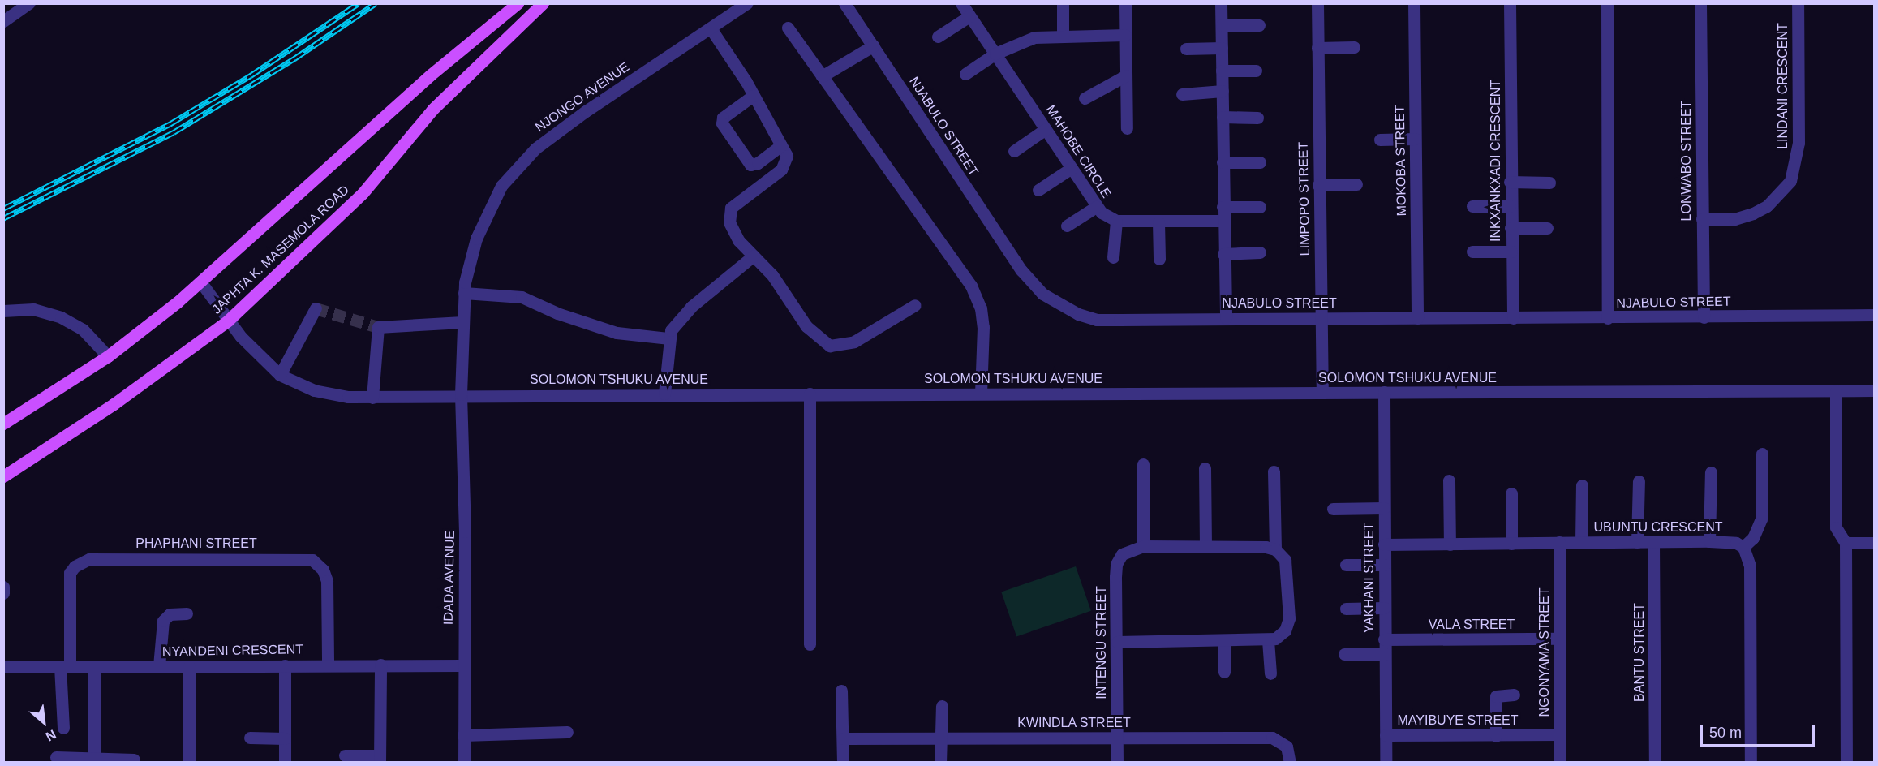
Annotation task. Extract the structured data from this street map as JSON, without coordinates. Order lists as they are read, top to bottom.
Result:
{
  "streets": {
    "main road": ["JAPHTA K. MASEMOLA ROAD"],
    "street": [
      "LINDANI CRESCENT",
      "NJONGO AVENUE",
      "NJABULO STREET",
      "MAHOBE CIRCLE",
      "MOKOBA STREET",
      "INKXANKXADI CRESCENT",
      "LONWABO STREET",
      "LIMPOPO STREET",
      "SOLOMON TSHUKU AVENUE",
      "UBUNTU CRESCENT",
      "PHAPHANI STREET",
      "IDADA AVENUE",
      "YAKHANI STREET",
      "VALA STREET",
      "INTENGU STREET",
      "NYANDENI CRESCENT",
      "NGONYAMA STREET",
      "BANTU STREET",
      "MAYIBUYE STREET",
      "KWINDLA STREET"
    ]
  },
  "crossings": [
    ["LINDANI CRESCENT", "LONWABO STREET"],
    ["NJONGO AVENUE", "SOLOMON TSHUKU AVENUE"],
    ["NJONGO AVENUE", "IDADA AVENUE"],
    ["NJABULO STREET", "MOKOBA STREET"],
    ["NJABULO STREET", "INKXANKXADI CRESCENT"],
    ["NJABULO STREET", "LONWABO STREET"],
    ["NJABULO STREET", "LIMPOPO STREET"],
    ["LIMPOPO STREET", "SOLOMON TSHUKU AVENUE"],
    ["JAPHTA K. MASEMOLA ROAD", "SOLOMON TSHUKU AVENUE"],
    ["SOLOMON TSHUKU AVENUE", "IDADA AVENUE"],
    ["SOLOMON TSHUKU AVENUE", "YAKHANI STREET"],
    ["UBUNTU CRESCENT", "YAKHANI STREET"],
    ["UBUNTU CRESCENT", "NGONYAMA STREET"],
    ["UBUNTU CRESCENT", "BANTU STREET"],
    ["PHAPHANI STREET", "NYANDENI CRESCENT"],
    ["IDADA AVENUE", "NYANDENI CRESCENT"],
    ["YAKHANI STREET", "VALA STREET"],
    ["YAKHANI STREET", "MAYIBUYE STREET"],
    ["VALA STREET", "NGONYAMA STREET"],
    ["INTENGU STREET", "KWINDLA STREET"],
    ["NGONYAMA STREET", "MAYIBUYE STREET"]
  ],
  "scale_bar": "50 m",
  "north": "bottom right"
}
